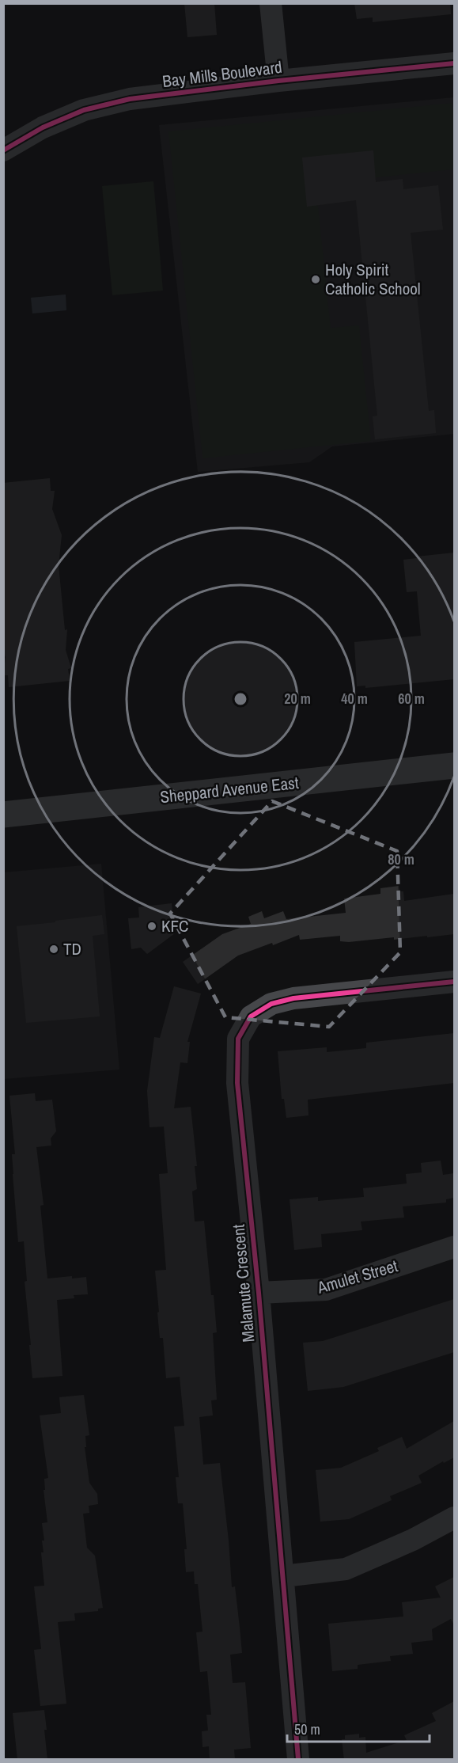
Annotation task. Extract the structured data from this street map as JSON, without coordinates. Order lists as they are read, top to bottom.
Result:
{
  "streets": {
    "main road": ["Sheppard Avenue East"],
    "street": ["Bay Mills Boulevard", "Amulet Street", "Malamute Crescent"]
  },
  "crossings": [
    ["Amulet Street", "Malamute Crescent"]
  ],
  "places": ["Holy Spirit Catholic School", "KFC", "TD"],
  "scale_bar": "50 m",
  "rings": [
    "20 m",
    "40 m",
    "60 m",
    "80 m"
  ]
}
